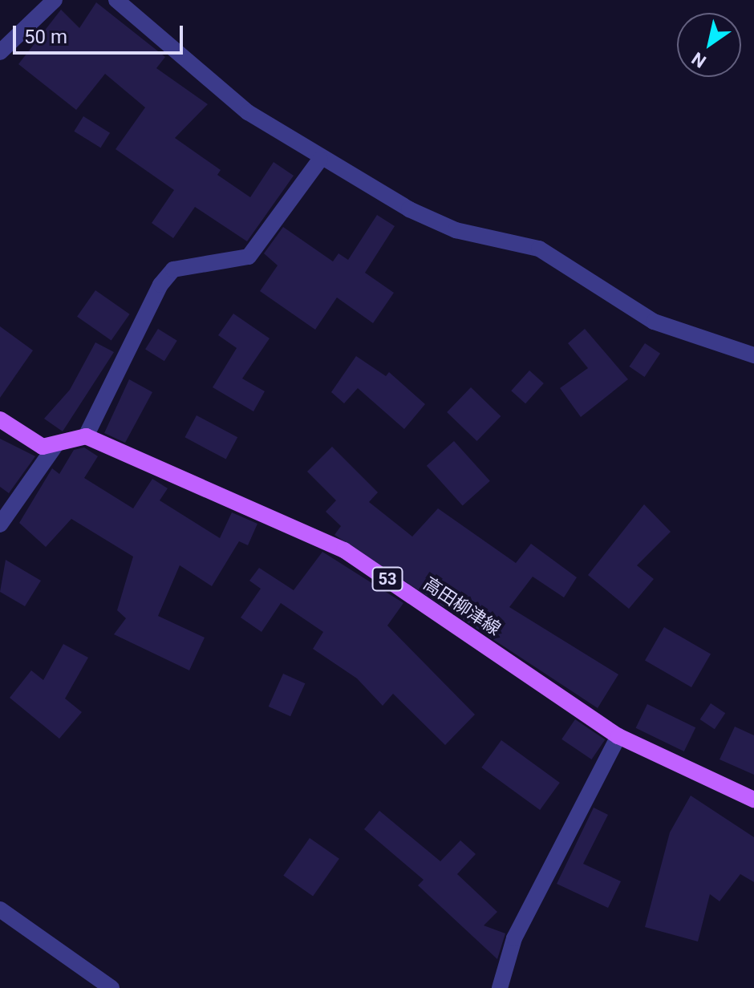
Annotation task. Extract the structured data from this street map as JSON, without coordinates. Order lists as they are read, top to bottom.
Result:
{
  "streets": {
    "main road": ["53", "高田柳津線"]
  },
  "scale_bar": "50 m",
  "north": "bottom left"
}
